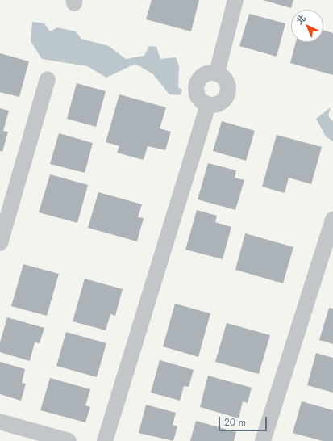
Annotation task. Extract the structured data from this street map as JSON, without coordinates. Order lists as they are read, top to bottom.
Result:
{
  "scale_bar": "20 m",
  "north": "top left"
}
